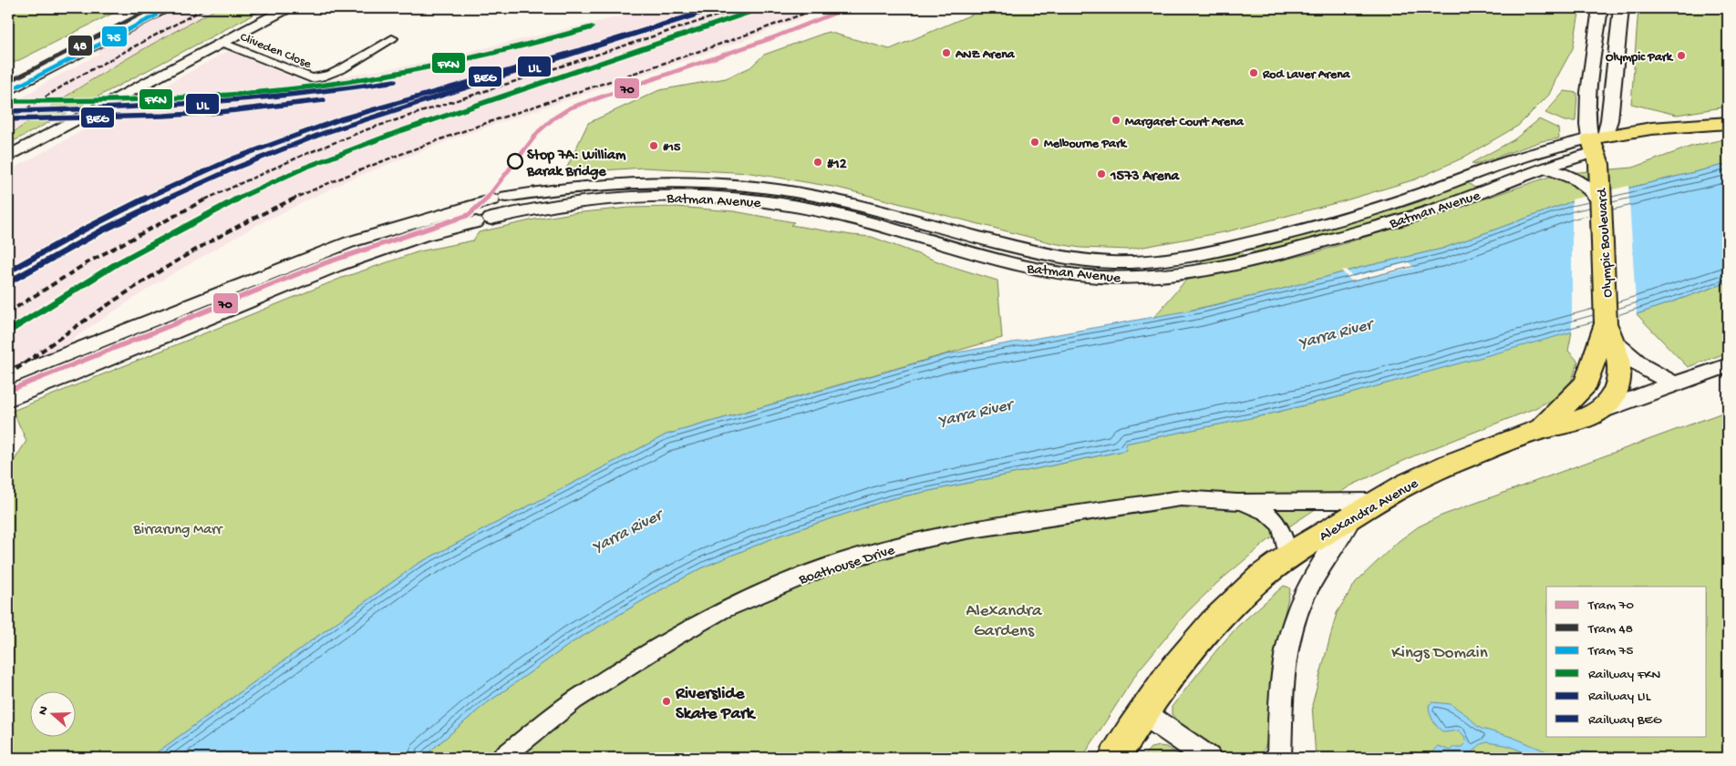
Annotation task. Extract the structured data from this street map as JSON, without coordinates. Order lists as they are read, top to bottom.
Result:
{
  "streets": {
    "highway": ["Batman Avenue", "Olympic Boulevard", "Alexandra Avenue"],
    "street": ["Cliveden Close", "Boathouse Drive"]
  },
  "crossings": [
    ["Batman Avenue", "Olympic Boulevard"],
    ["Olympic Boulevard", "Alexandra Avenue"],
    ["Alexandra Avenue", "Boathouse Drive"]
  ],
  "water": ["Yarra River"],
  "parks": ["Birrarung Marr", "Alexandra Gardens", "Kings Domain"],
  "places": [
    "ANZ Arena",
    "Olympic Park",
    "Rod Laver Arena",
    "Margaret Court Arena",
    "Melbourne Park",
    "#15",
    "Stop 7A: William Barak Bridge",
    "#12",
    "1573 Arena",
    "Riverslide Skate Park"
  ],
  "lines": [
    "tram line 70",
    "tram line 48",
    "rail line FKN",
    "rail line LIL",
    "tram line 75",
    "rail line BEG"
  ],
  "legend": [
    "Tram 70",
    "Tram 48",
    "Tram 75",
    "Railway FKN",
    "Railway LIL",
    "Railway BEG"
  ],
  "north": "left"
}
